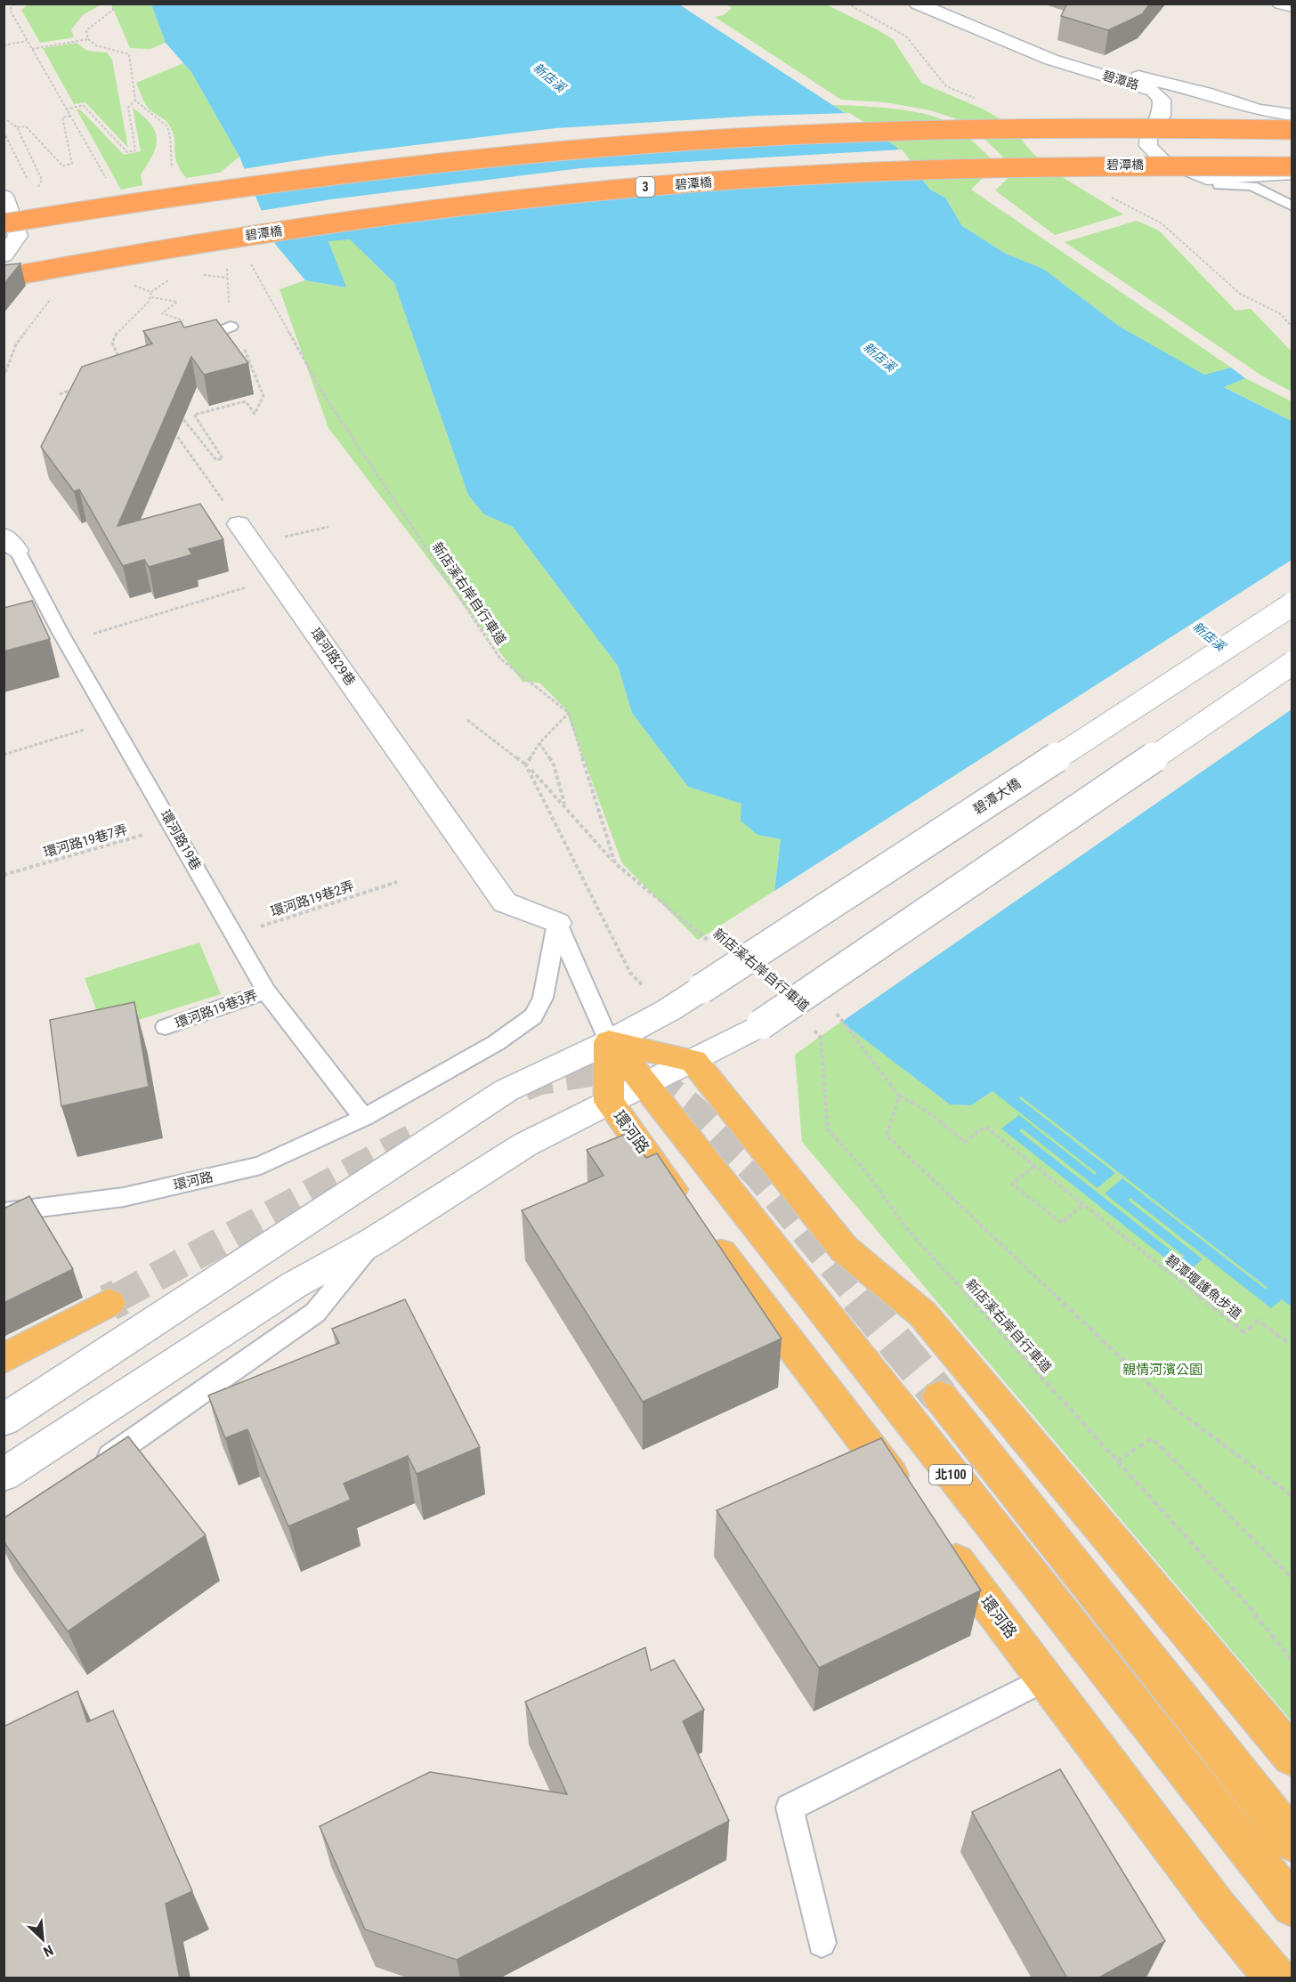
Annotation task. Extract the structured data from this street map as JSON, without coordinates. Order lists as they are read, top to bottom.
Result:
{
  "streets": {
    "highway": [
      "碧潭橋",
      "3",
      "環河路",
      "北100"
    ],
    "main road": ["碧潭路", "環河路29巷", "碧潭大橋"],
    "lane": ["環河路19巷", "環河路19巷3弄"],
    "path": [
      "新店溪右岸自行車道",
      "環河路19巷7弄",
      "環河路19巷2弄",
      "碧潭堰護魚步道"
    ]
  },
  "crossings": [
    ["碧潭路", "碧潭橋"],
    ["環河路29巷", "環河路"],
    ["碧潭大橋", "北100"],
    ["環河路19巷", "環河路19巷7弄"],
    ["環河路19巷", "環河路19巷2弄"],
    ["環河路19巷", "環河路19巷3弄"],
    ["環河路19巷", "環河路"]
  ],
  "water": ["新店溪"],
  "parks": ["親情河濱公園"],
  "north": "bottom right"
}
